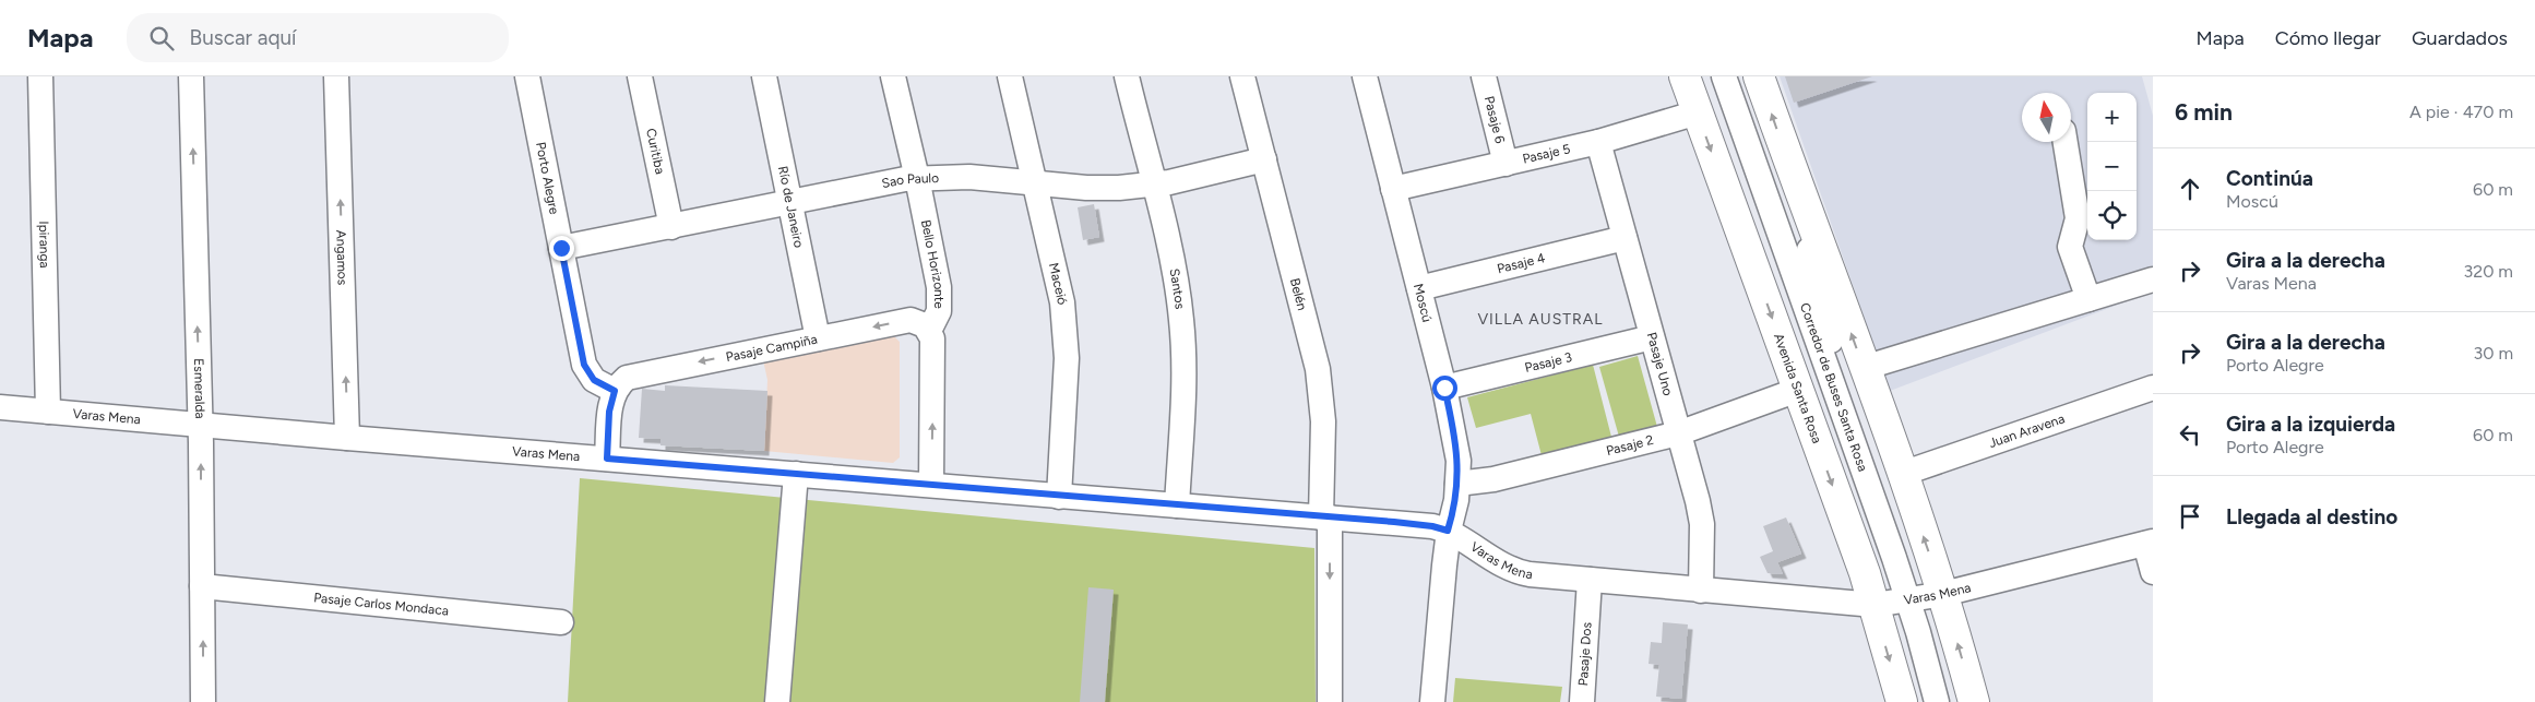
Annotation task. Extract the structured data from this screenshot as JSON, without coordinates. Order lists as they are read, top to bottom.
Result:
{
  "streets": {
    "main road": ["Avenida Santa Rosa"],
    "street": [
      "Pasaje 6",
      "Curitiba",
      "Pasaje 5",
      "Porto Alegre",
      "Sao Paulo",
      "Río de Janeiro",
      "Ipiranga",
      "Angamos",
      "Pasaje 4",
      "Bello Horizonte",
      "Maceió",
      "Santos",
      "Belén",
      "Moscú",
      "Pasaje Campiña",
      "Pasaje 3",
      "Pasaje Uno",
      "Corredor de Buses Santa Rosa",
      "Esmeralda",
      "Varas Mena",
      "Juan Aravena",
      "Pasaje 2",
      "Pasaje Carlos Mondaca",
      "Pasaje Dos"
    ]
  },
  "crossings": [
    ["Pasaje 6", "Pasaje 5"],
    ["Curitiba", "Sao Paulo"],
    ["Pasaje 5", "Moscú"],
    ["Pasaje 5", "Pasaje Uno"],
    ["Pasaje 5", "Avenida Santa Rosa"],
    ["Porto Alegre", "Sao Paulo"],
    ["Porto Alegre", "Pasaje Campiña"],
    ["Sao Paulo", "Río de Janeiro"],
    ["Sao Paulo", "Bello Horizonte"],
    ["Sao Paulo", "Maceió"],
    ["Sao Paulo", "Santos"],
    ["Sao Paulo", "Belén"],
    ["Río de Janeiro", "Pasaje Campiña"],
    ["Ipiranga", "Varas Mena"],
    ["Angamos", "Varas Mena"],
    ["Pasaje 4", "Moscú"],
    ["Pasaje 4", "Pasaje Uno"],
    ["Bello Horizonte", "Pasaje Campiña"],
    ["Maceió", "Varas Mena"],
    ["Santos", "Varas Mena"],
    ["Belén", "Varas Mena"],
    ["Moscú", "Pasaje 3"],
    ["Moscú", "Varas Mena"],
    ["Moscú", "Pasaje 2"],
    ["Pasaje 3", "Pasaje Uno"],
    ["Pasaje Uno", "Varas Mena"],
    ["Pasaje Uno", "Pasaje 2"],
    ["Avenida Santa Rosa", "Varas Mena"],
    ["Avenida Santa Rosa", "Pasaje 2"],
    ["Corredor de Buses Santa Rosa", "Varas Mena"],
    ["Esmeralda", "Varas Mena"],
    ["Esmeralda", "Pasaje Carlos Mondaca"],
    ["Varas Mena", "Pasaje Dos"]
  ],
  "one_way": ["Angamos", "Pasaje Campiña", "Esmeralda"],
  "districts": ["VILLA AUSTRAL"],
  "north": "top",
  "page": {
    "header": "Mapa",
    "search": "Buscar aquí",
    "nav": ["Mapa", "Cómo llegar", "Guardados"],
    "heading": ["6 min", "A pie · 470 m"],
    "map_buttons": ["+", "−"],
    "list": [
      ["Continúa", "Moscú", "60 m"],
      ["Gira a la derecha", "Varas Mena", "320 m"],
      ["Gira a la derecha", "Porto Alegre", "30 m"],
      ["Gira a la izquierda", "Porto Alegre", "60 m"],
      "Llegada al destino"
    ]
  }
}
